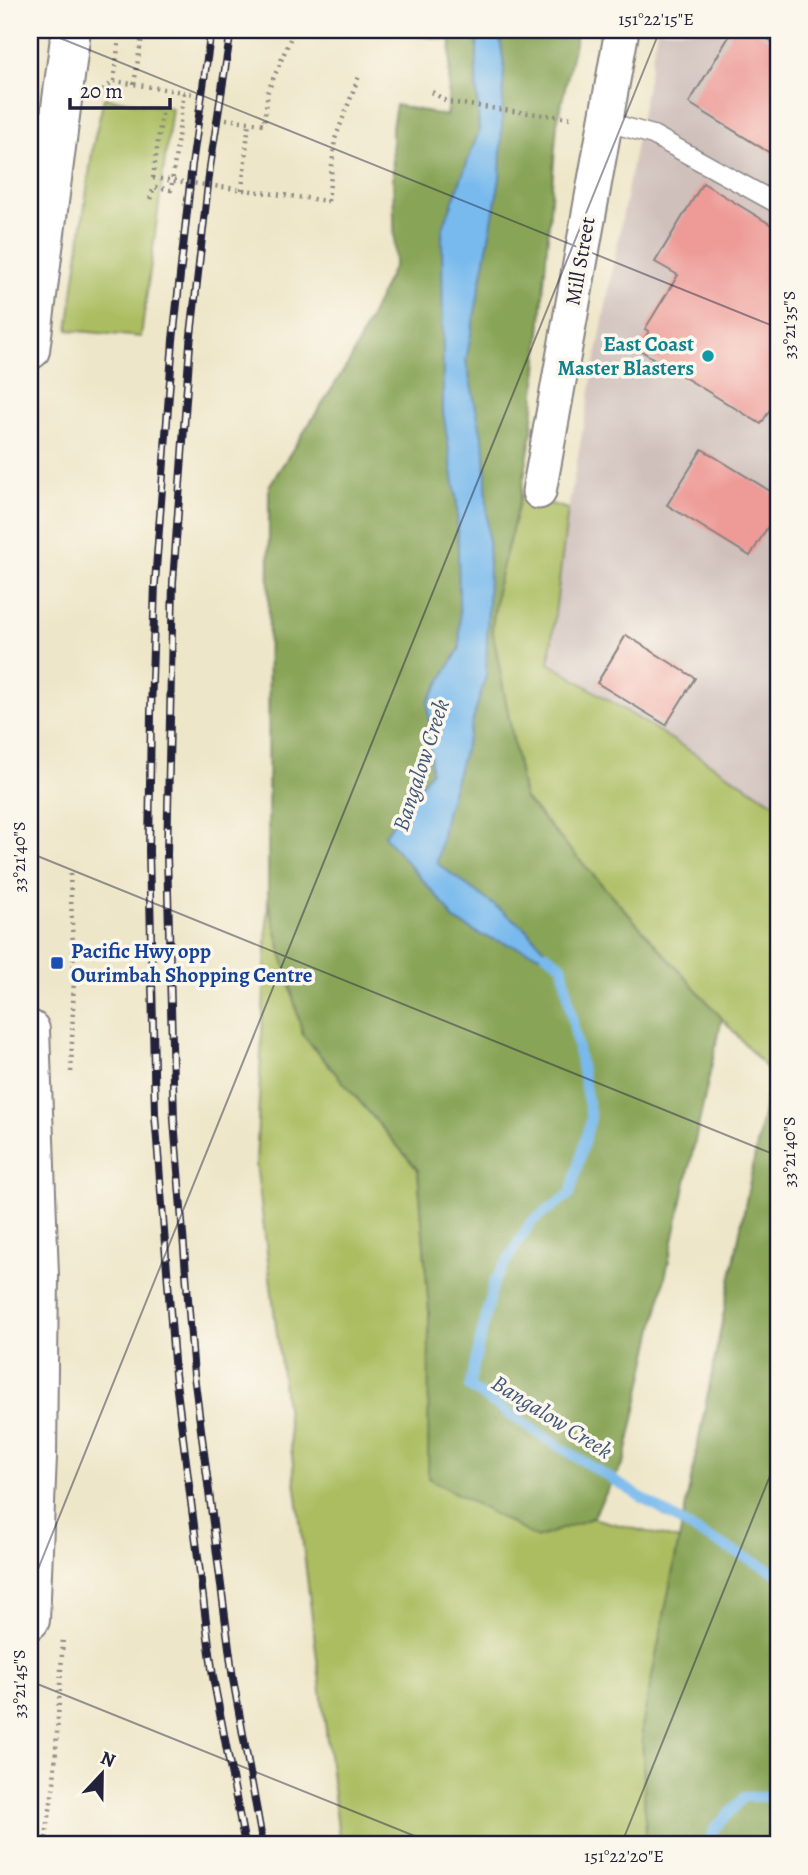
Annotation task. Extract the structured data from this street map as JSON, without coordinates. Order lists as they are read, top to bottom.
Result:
{
  "streets": {
    "street": ["Mill Street"]
  },
  "water": ["Bangalow Creek"],
  "places": {
    "other": ["East Coast Master Blasters"],
    "transit": ["Pacific Hwy opp Ourimbah Shopping Centre"]
  },
  "scale_bar": "20 m",
  "north": "top",
  "coordinates": [
    "151°22'15\"E",
    "33°21'35\"S",
    "33°21'40\"S",
    "33°21'45\"S",
    "151°22'20\"E"
  ]
}
